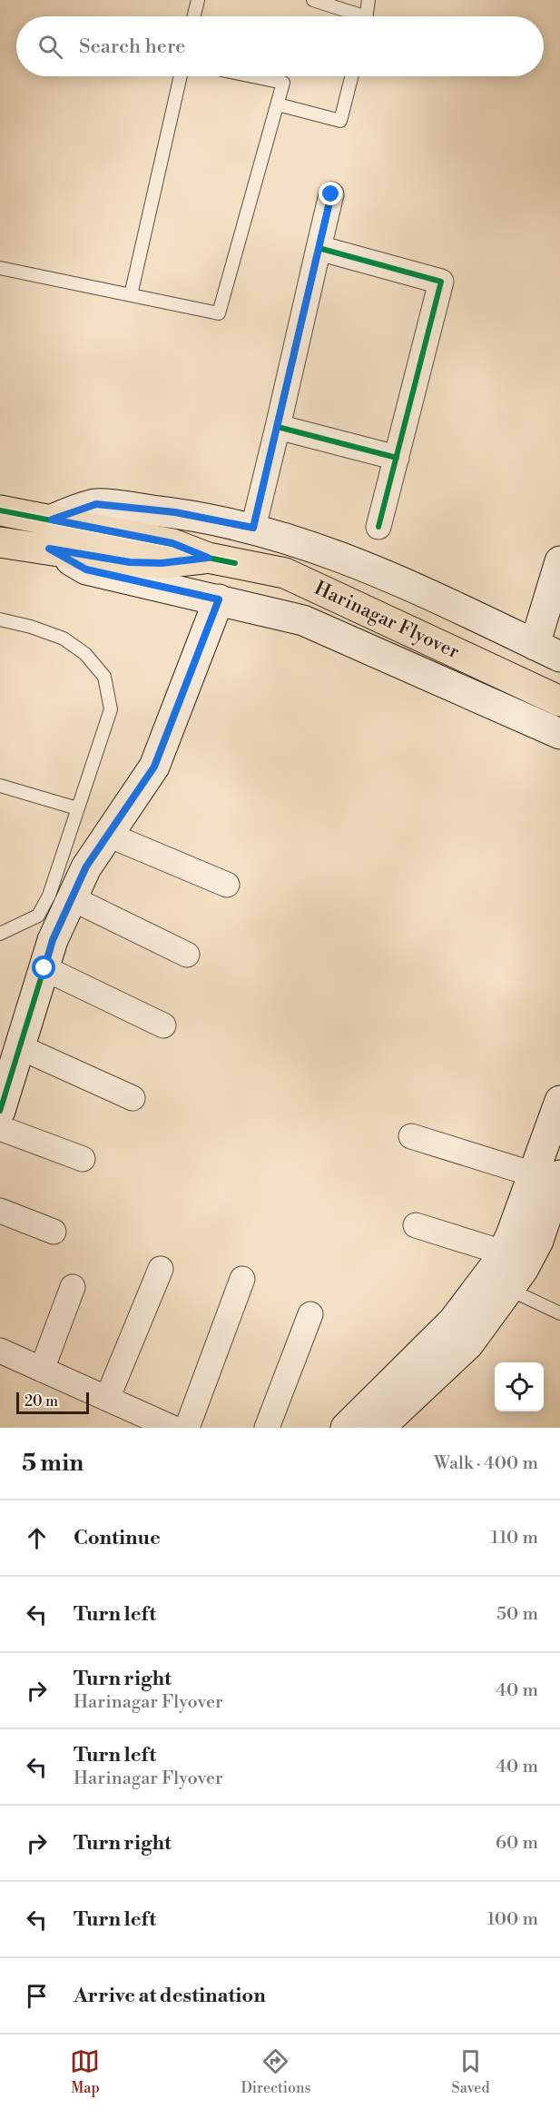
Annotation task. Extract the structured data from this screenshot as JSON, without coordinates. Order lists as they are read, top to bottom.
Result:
{
  "streets": {
    "main road": ["Harinagar Flyover"]
  },
  "scale_bar": "20 m",
  "page": {
    "search": "Search here",
    "scale": "20 m",
    "heading": ["5 min", "Walk · 400 m"],
    "list": [
      ["Continue", "110 m"],
      ["Turn left", "50 m"],
      ["Turn right", "Harinagar Flyover", "40 m"],
      ["Turn left", "Harinagar Flyover", "40 m"],
      ["Turn right", "60 m"],
      ["Turn left", "100 m"],
      "Arrive at destination"
    ],
    "nav": ["Map", "Directions", "Saved"]
  }
}
